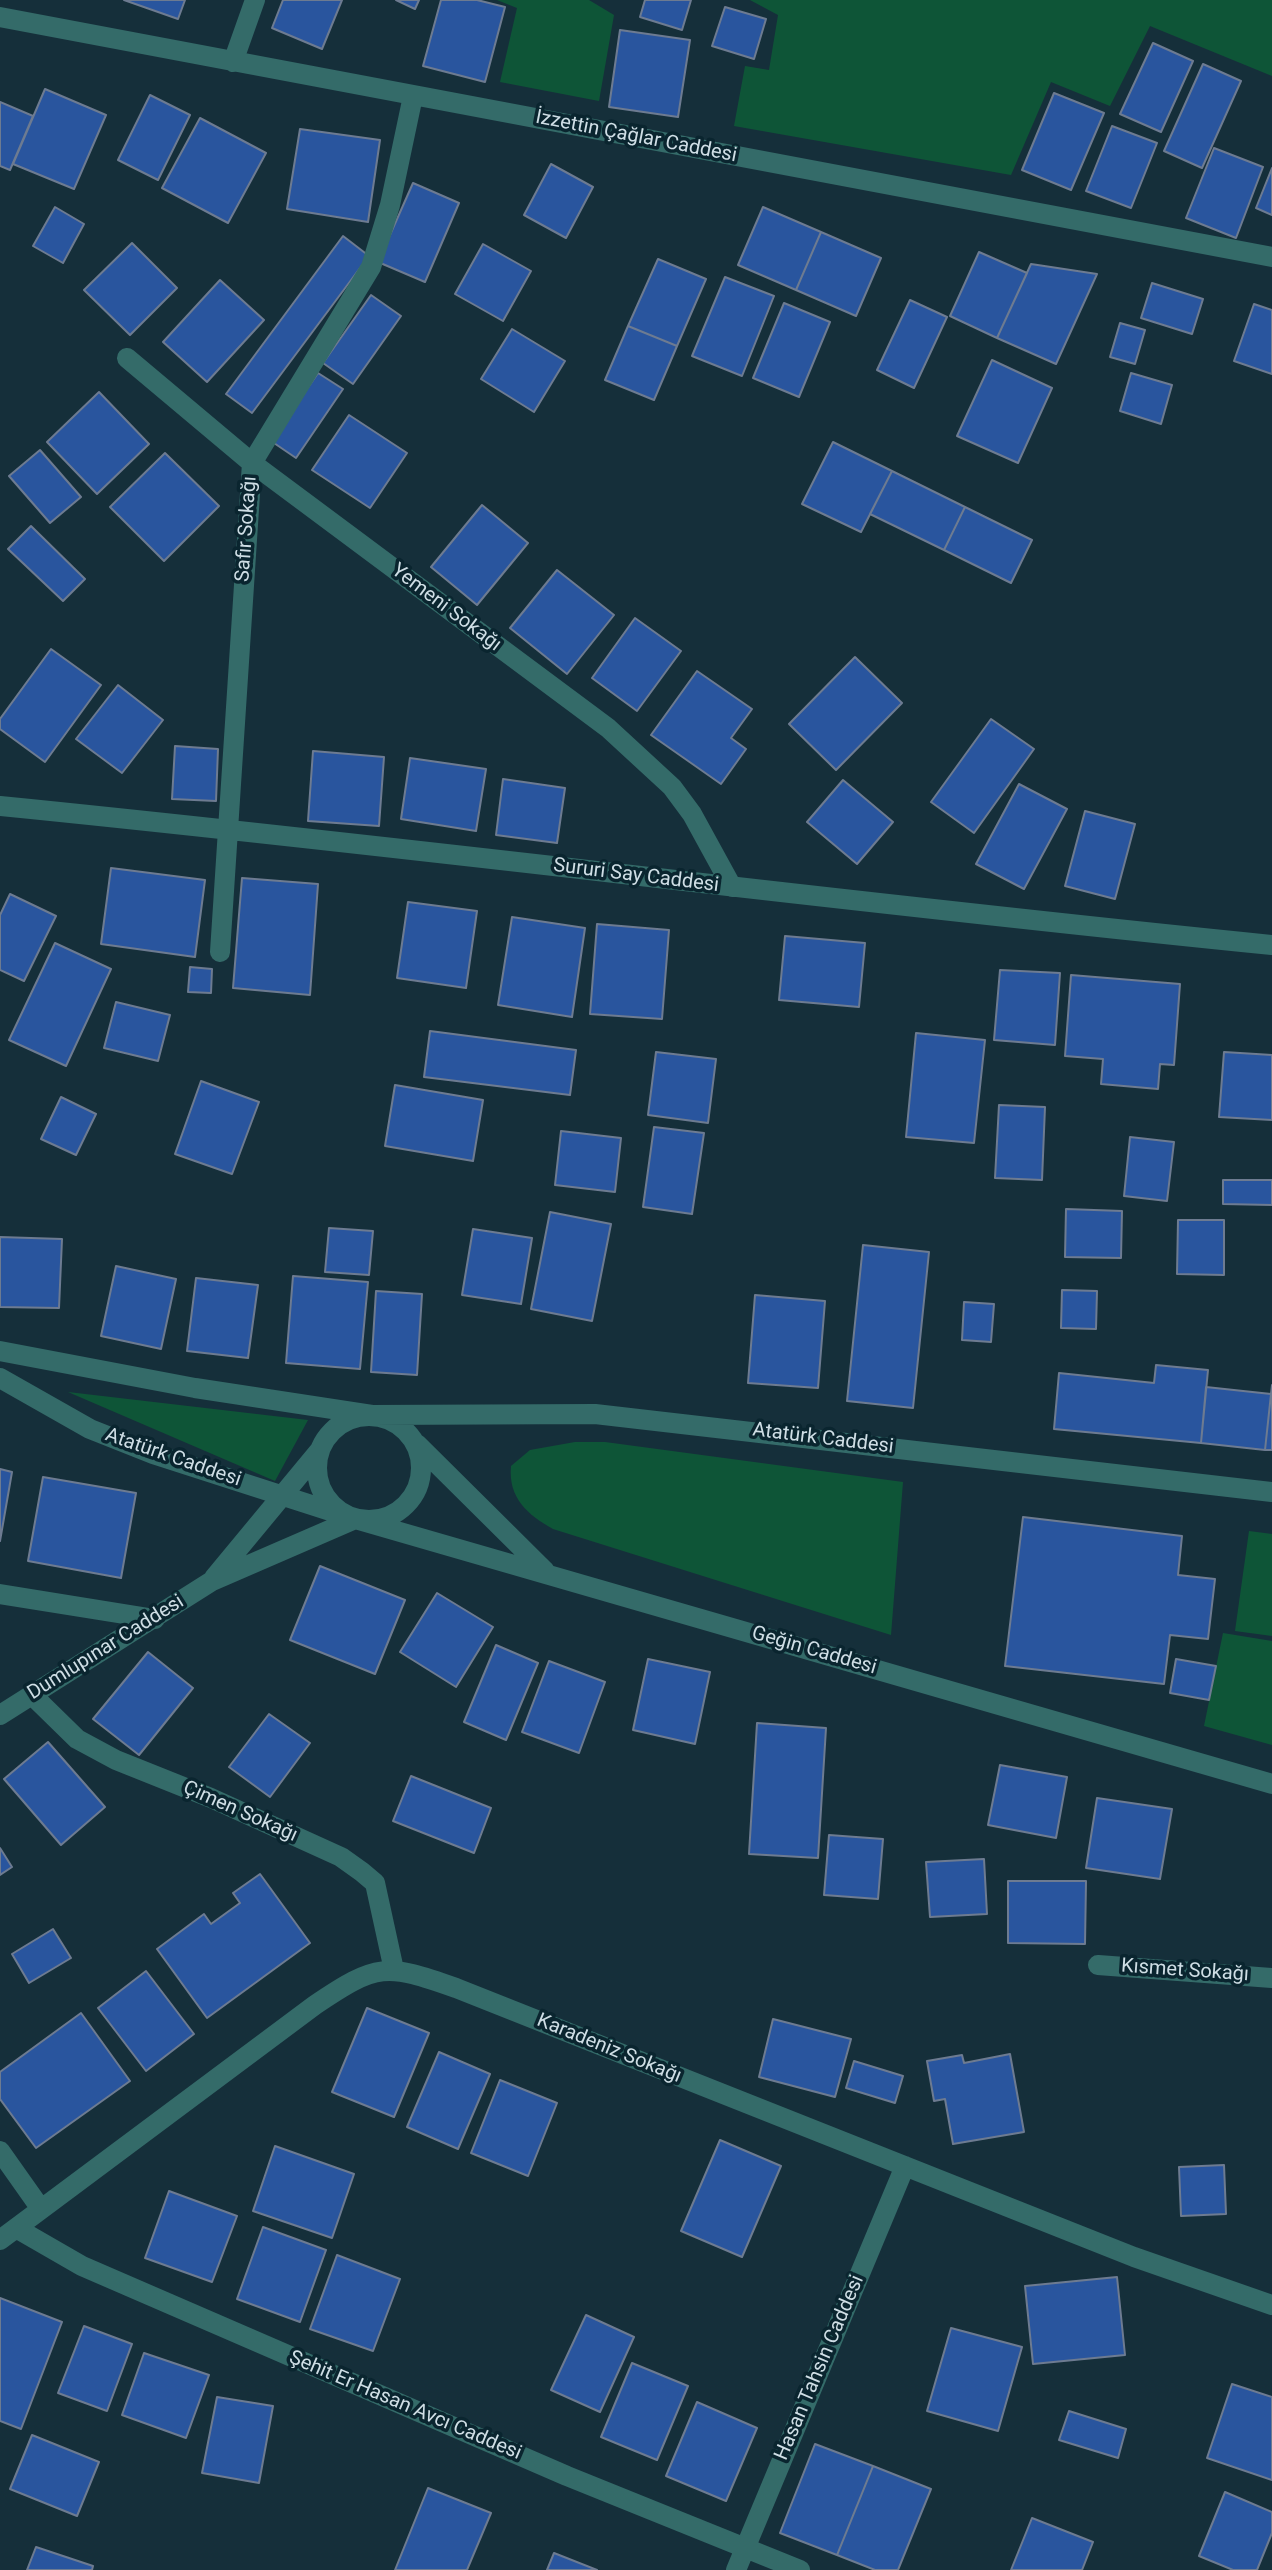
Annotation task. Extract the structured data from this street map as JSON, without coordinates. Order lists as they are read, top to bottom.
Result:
{
  "streets": {
    "street": [
      "İzzettin Çağlar Caddesi",
      "Safir Sokağı",
      "Yemeni Sokağı",
      "Sururi Say Caddesi",
      "Atatürk Caddesi",
      "Dumlupınar Caddesi",
      "Geğin Caddesi",
      "Çimen Sokağı",
      "Kısmet Sokağı",
      "Karadeniz Sokağı",
      "Hasan Tahsin Caddesi",
      "Şehit Er Hasan Avcı Caddesi"
    ]
  },
  "crossings": [
    ["İzzettin Çağlar Caddesi", "Safir Sokağı"],
    ["Safir Sokağı", "Yemeni Sokağı"],
    ["Safir Sokağı", "Sururi Say Caddesi"],
    ["Yemeni Sokağı", "Sururi Say Caddesi"],
    ["Atatürk Caddesi", "Dumlupınar Caddesi"],
    ["Atatürk Caddesi", "Geğin Caddesi"],
    ["Dumlupınar Caddesi", "Geğin Caddesi"],
    ["Dumlupınar Caddesi", "Çimen Sokağı"],
    ["Çimen Sokağı", "Karadeniz Sokağı"],
    ["Karadeniz Sokağı", "Hasan Tahsin Caddesi"],
    ["Hasan Tahsin Caddesi", "Şehit Er Hasan Avcı Caddesi"]
  ]
}
